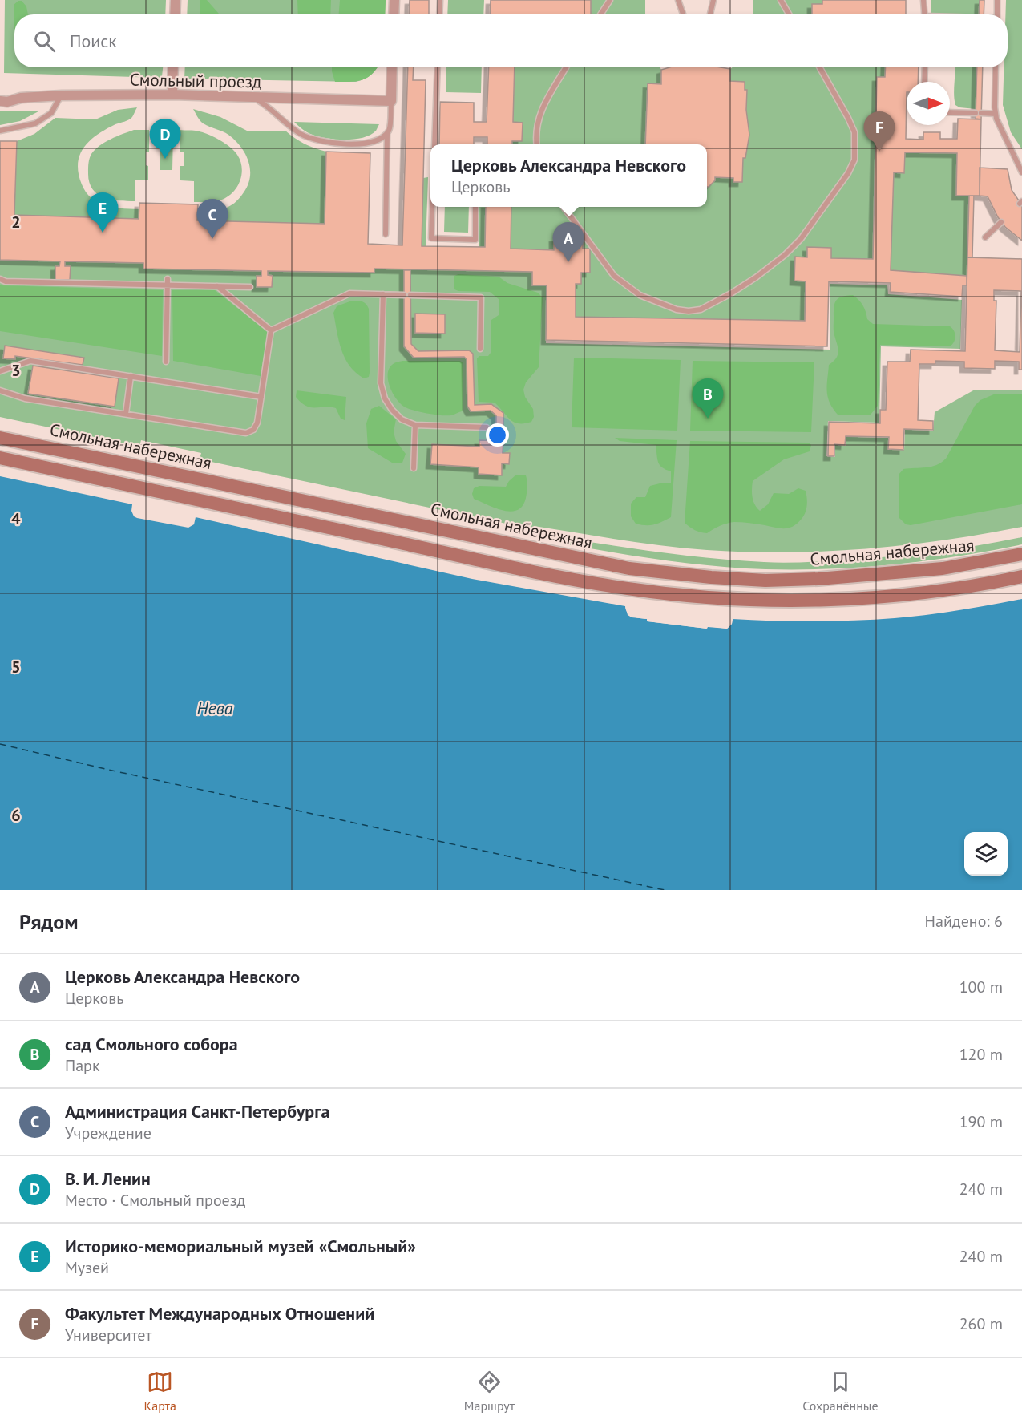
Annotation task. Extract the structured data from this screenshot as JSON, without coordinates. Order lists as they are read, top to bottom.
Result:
{
  "streets": {
    "main road": ["Смольная набережная"],
    "street": ["Смольный проезд"]
  },
  "water": ["Нева"],
  "north": "right",
  "page": {
    "search": "Поиск",
    "pins": [
      "F",
      "D",
      "E",
      "C",
      "A",
      "B"
    ],
    "popup": ["Церковь Александра Невского", "Церковь"],
    "heading": ["Рядом", "Найдено: 6"],
    "list": [
      {
        "mark": "A",
        "name": "Церковь Александра Невского",
        "note": "Церковь",
        "value": "100 m"
      },
      {
        "mark": "B",
        "name": "сад Смольного собора",
        "note": "Парк",
        "value": "120 m"
      },
      {
        "mark": "C",
        "name": "Администрация Санкт-Петербурга",
        "note": "Учреждение",
        "value": "190 m"
      },
      {
        "mark": "D",
        "name": "В. И. Ленин",
        "note": "Место · Смольный проезд",
        "value": "240 m"
      },
      {
        "mark": "E",
        "name": "Историко-мемориальный музей «Смольный»",
        "note": "Музей",
        "value": "240 m"
      },
      {
        "mark": "F",
        "name": "Факультет Международных Отношений",
        "note": "Университет",
        "value": "260 m"
      }
    ],
    "nav": ["Карта", "Маршрут", "Сохранённые"]
  },
  "grid": {
    "rows": [
      "2",
      "3",
      "4",
      "5",
      "6"
    ]
  }
}
